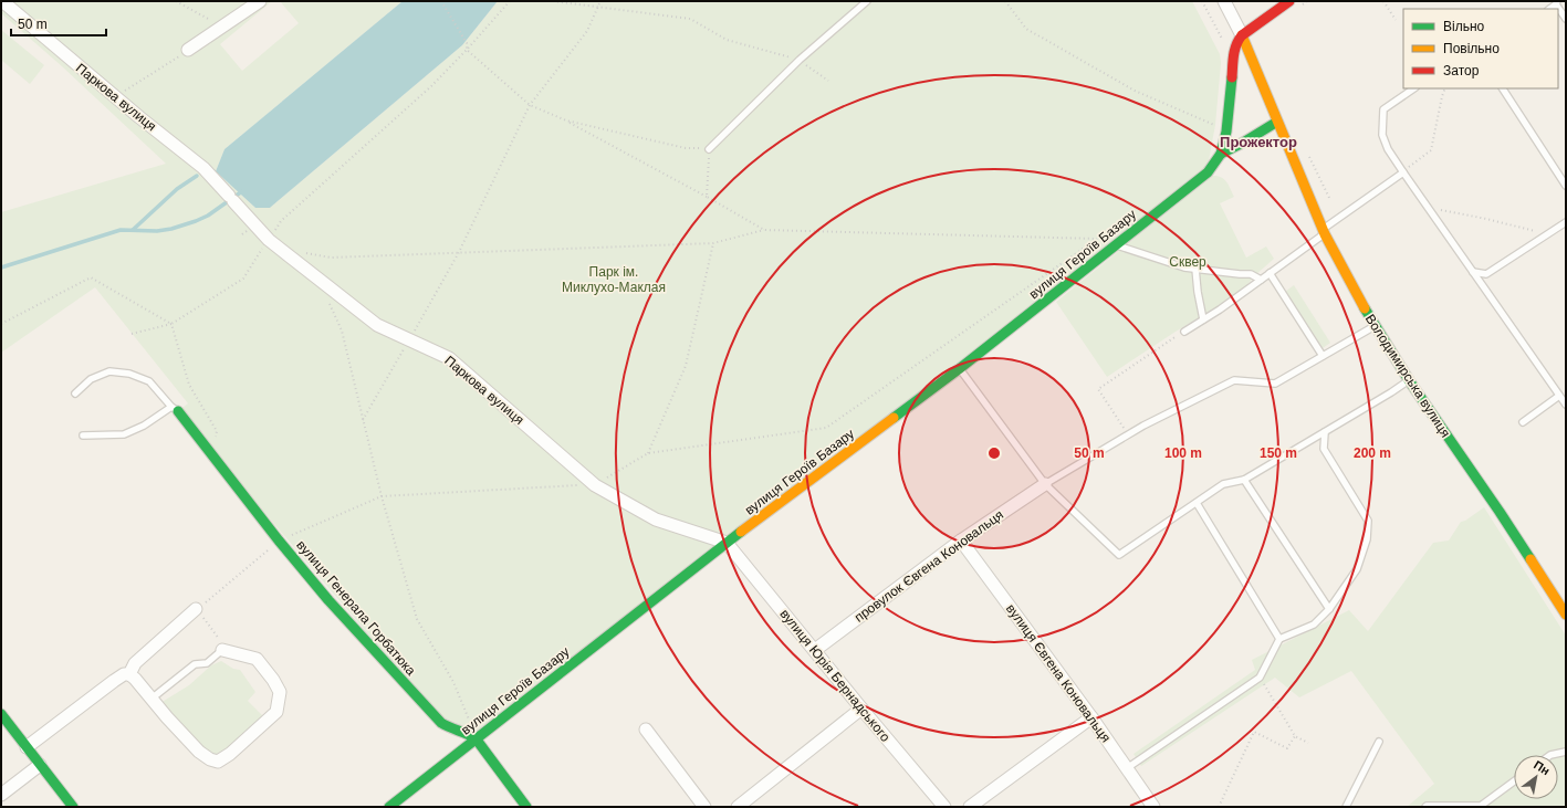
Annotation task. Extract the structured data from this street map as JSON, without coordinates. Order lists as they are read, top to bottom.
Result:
{
  "streets": {
    "street": [
      "Паркова вулиця",
      "вулиця Героїв Базару",
      "Володимирська вулиця",
      "провулок Євгена Коновальця",
      "вулиця Генерала Горбатюка",
      "вулиця Євгена Коновальця",
      "вулиця Юрія Бернадського"
    ]
  },
  "crossings": [
    ["Паркова вулиця", "вулиця Героїв Базару"],
    ["Паркова вулиця", "вулиця Юрія Бернадського"],
    ["вулиця Героїв Базару", "вулиця Генерала Горбатюка"],
    ["вулиця Героїв Базару", "вулиця Юрія Бернадського"],
    ["провулок Євгена Коновальця", "вулиця Євгена Коновальця"],
    ["провулок Євгена Коновальця", "вулиця Юрія Бернадського"]
  ],
  "districts": ["Прожектор"],
  "parks": ["Сквер", "Парк ім. Миклухо-Маклая"],
  "legend": ["Вільно", "Повільно", "Затор"],
  "scale_bar": "50 m",
  "north": "top right",
  "rings": [
    "50 m",
    "100 m",
    "150 m",
    "200 m"
  ]
}
